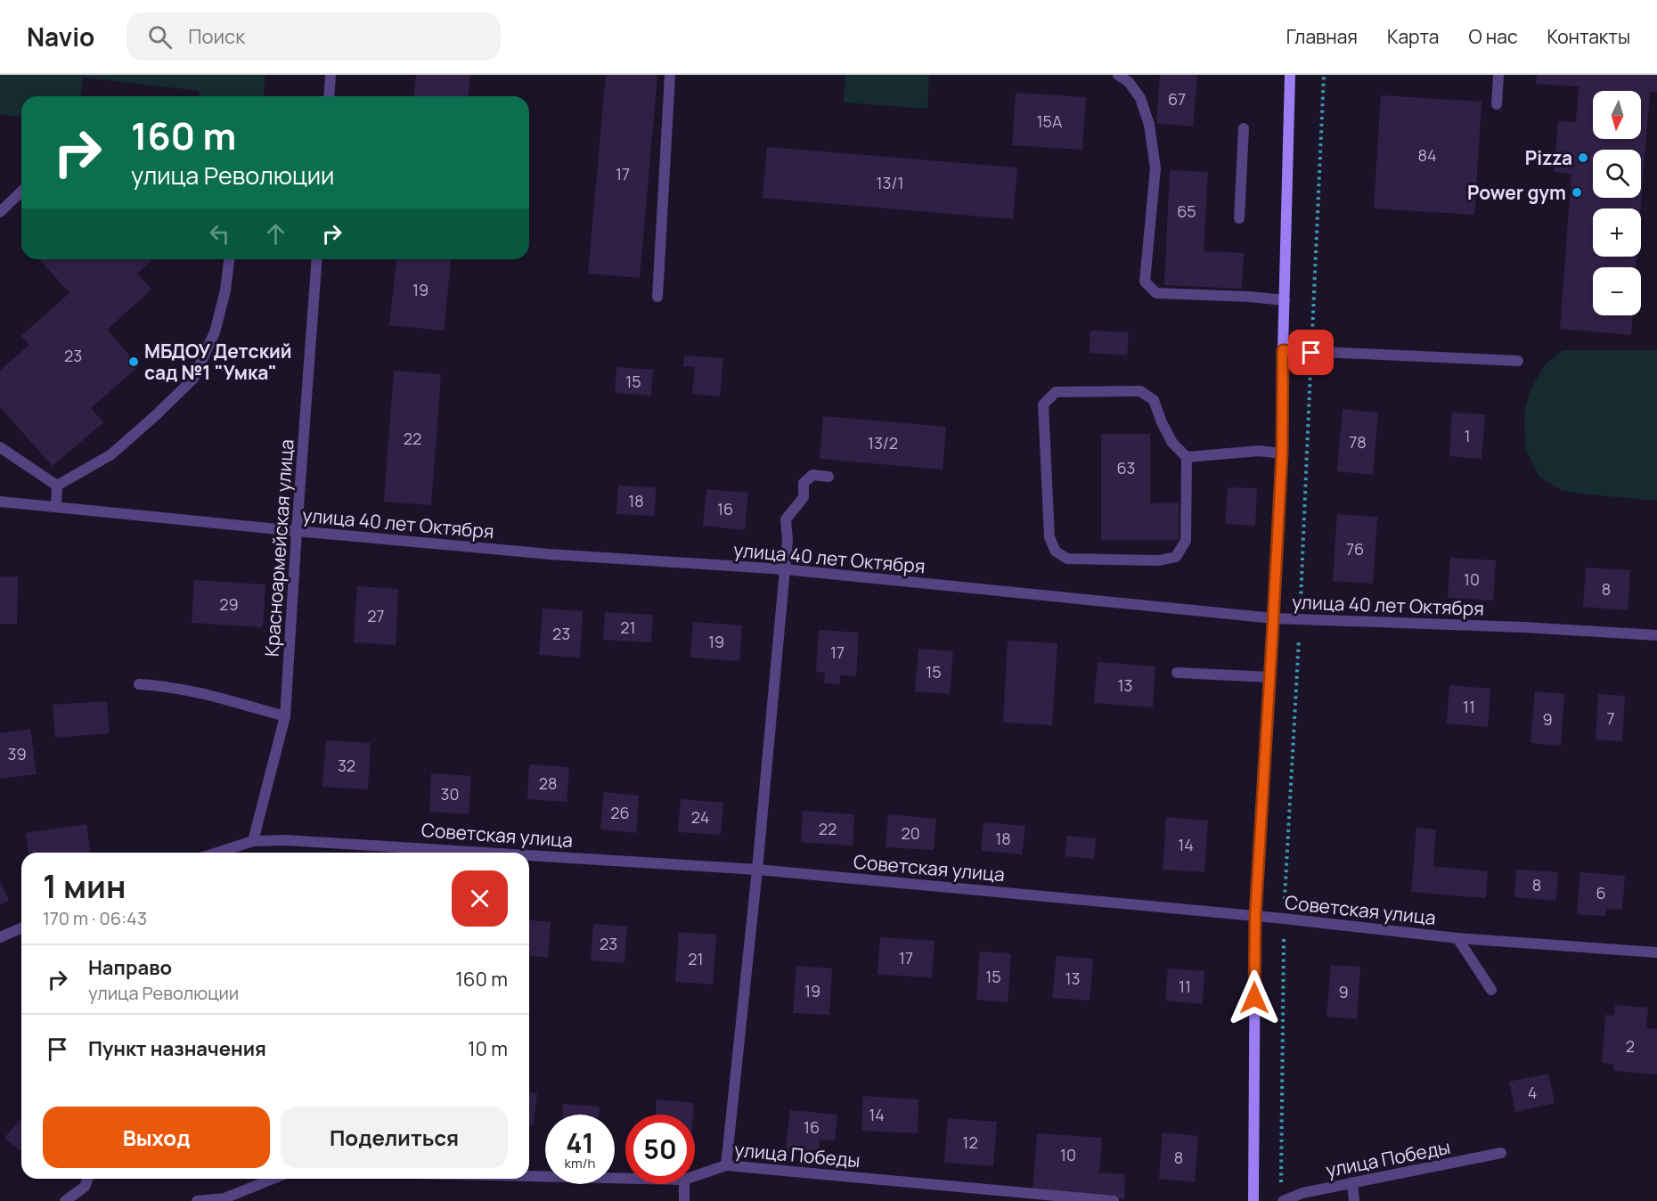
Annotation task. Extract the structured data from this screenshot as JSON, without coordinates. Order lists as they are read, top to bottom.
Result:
{
  "streets": {
    "street": [
      "улица 40 лет Октября",
      "Красноармейская улица",
      "Советская улица",
      "улица Победы"
    ]
  },
  "crossings": [
    ["улица 40 лет Октября", "Красноармейская улица"],
    ["Красноармейская улица", "Советская улица"]
  ],
  "places": ["Pizza", "Power gym", "МБДОУ Детский сад №1 \"Умка\""],
  "house_numbers": [
    "67",
    "15А",
    "84",
    "17",
    "13/1",
    "65",
    "19",
    "23",
    "15",
    "1",
    "22",
    "78",
    "13/2",
    "63",
    "18",
    "16",
    "76",
    "10",
    "8",
    "29",
    "27",
    "21",
    "23",
    "19",
    "17",
    "15",
    "13",
    "11",
    "7",
    "9",
    "39",
    "32",
    "28",
    "30",
    "26",
    "24",
    "22",
    "20",
    "18",
    "14",
    "8",
    "6",
    "23",
    "17",
    "21",
    "15",
    "13",
    "11",
    "19",
    "9",
    "2",
    "4",
    "14",
    "16",
    "12",
    "10",
    "8"
  ],
  "north": "bottom",
  "page": {
    "header": "Navio",
    "search": "Поиск",
    "nav": [
      "Главная",
      "Карта",
      "О нас",
      "Контакты"
    ],
    "map_buttons": ["+", "−"],
    "turn": ["160 m", "улица Революции"],
    "heading": ["1 мин", "170 m · 06:43"],
    "list": [
      {
        "name": "Направо",
        "note": "улица Революции",
        "value": "160 m"
      },
      {
        "name": "Пункт назначения",
        "value": "10 m"
      }
    ],
    "buttons": ["Выход", "Поделиться"],
    "speed": "41 km/h",
    "limit": "50"
  }
}
